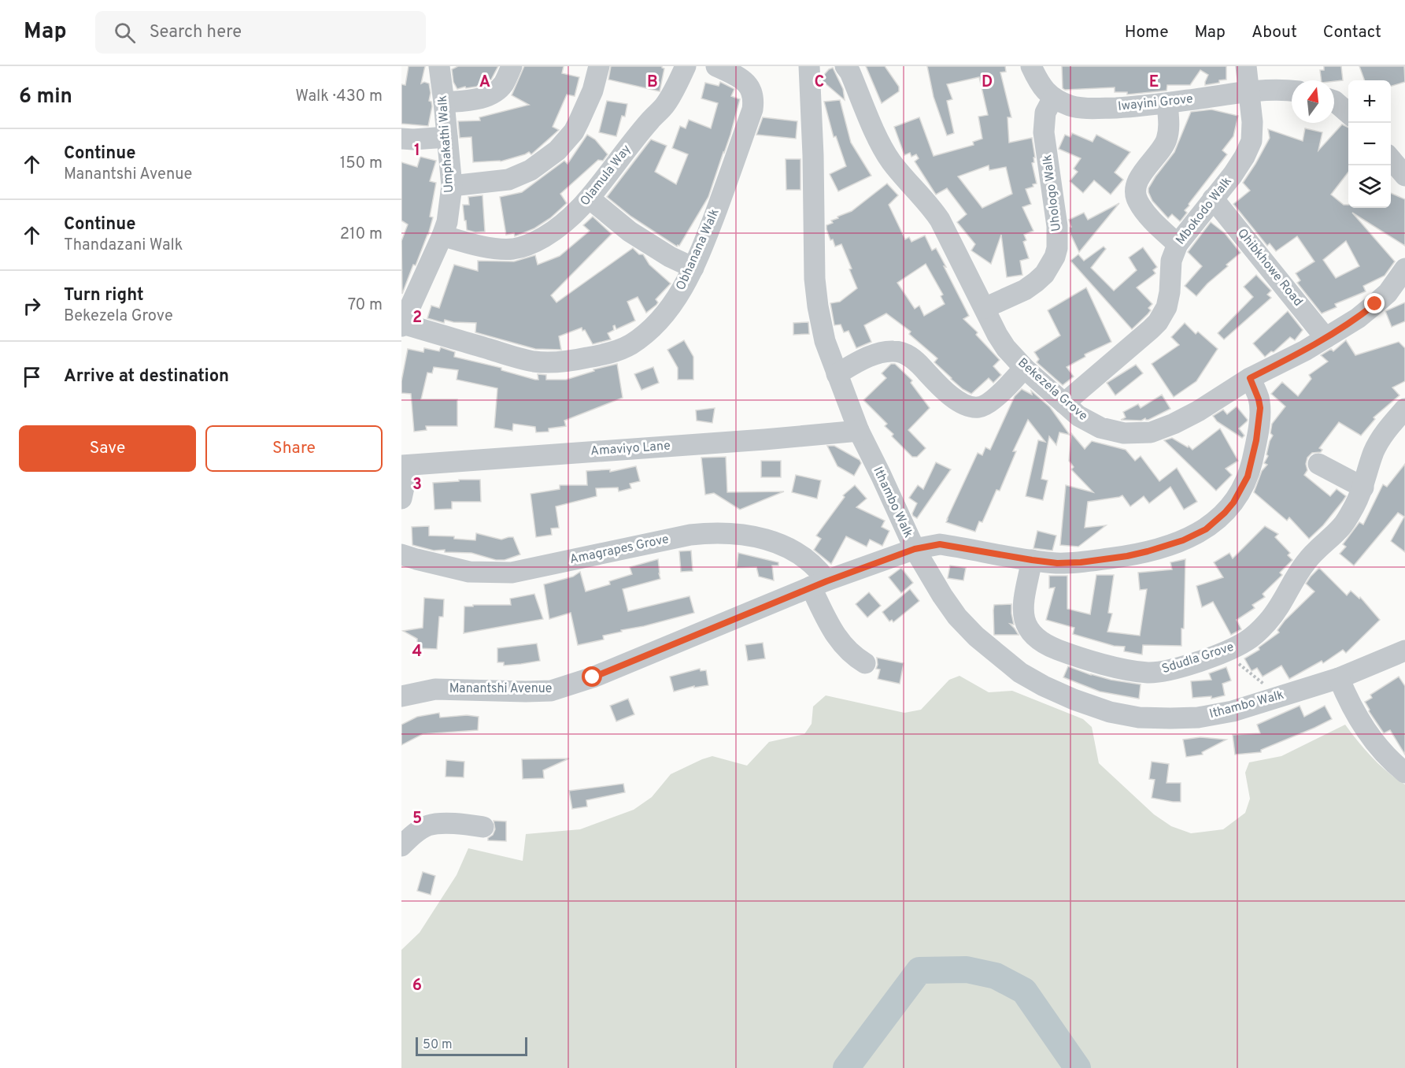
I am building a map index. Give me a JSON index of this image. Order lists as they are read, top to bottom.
{
  "streets": {
    "street": [
      "Iwayini Grove",
      "Umphakathi Walk",
      "Olamula Way",
      "Uhologo Walk",
      "Mbokodo Walk",
      "Obhanana Walk",
      "Qhibkhowe Road",
      "Bekezela Grove",
      "Amaviyo Lane",
      "Ithambo Walk",
      "Amagrapes Grove",
      "Sdudla Grove",
      "Manantshi Avenue"
    ]
  },
  "crossings": [
    ["Iwayini Grove", "Uhologo Walk"],
    ["Iwayini Grove", "Mbokodo Walk"],
    ["Umphakathi Walk", "Olamula Way"],
    ["Umphakathi Walk", "Obhanana Walk"],
    ["Uhologo Walk", "Bekezela Grove"],
    ["Mbokodo Walk", "Qhibkhowe Road"],
    ["Mbokodo Walk", "Bekezela Grove"],
    ["Qhibkhowe Road", "Bekezela Grove"],
    ["Bekezela Grove", "Manantshi Avenue"],
    ["Amaviyo Lane", "Ithambo Walk"],
    ["Ithambo Walk", "Manantshi Avenue"],
    ["Amagrapes Grove", "Manantshi Avenue"],
    ["Sdudla Grove", "Manantshi Avenue"]
  ],
  "scale_bar": "50 m",
  "north": "top",
  "page": {
    "header": "Map",
    "search": "Search here",
    "nav": [
      "Home",
      "Map",
      "About",
      "Contact"
    ],
    "heading": ["6 min", "Walk · 430 m"],
    "map_buttons": ["+", "−"],
    "list": [
      ["Continue", "Manantshi Avenue", "150 m"],
      ["Continue", "Thandazani Walk", "210 m"],
      ["Turn right", "Bekezela Grove", "70 m"],
      "Arrive at destination"
    ],
    "buttons": ["Save", "Share"],
    "scale": "50 m"
  },
  "grid": {
    "columns": [
      "A",
      "B",
      "C",
      "D",
      "E"
    ],
    "rows": [
      "1",
      "2",
      "3",
      "4",
      "5",
      "6"
    ]
  }
}
